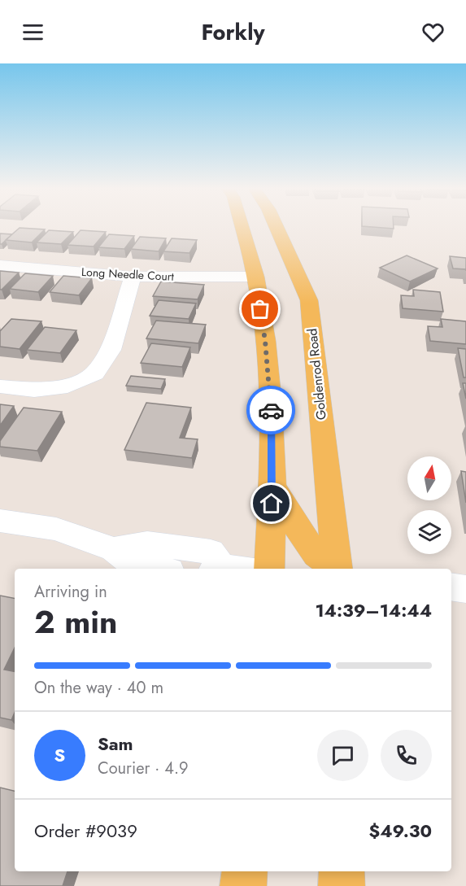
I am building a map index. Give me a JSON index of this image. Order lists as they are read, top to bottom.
{
  "streets": {
    "main road": ["Goldenrod Road"],
    "street": ["Long Needle Court"]
  },
  "north": "top",
  "page": {
    "header": "Forkly",
    "heading": ["2 min", "Arriving in", "14:39–14:44"],
    "panel": [
      "Sam",
      "Courier · 4.9",
      "Order #9039",
      "$49.30"
    ],
    "bar": "On the way · 40 m",
    "round": "S"
  }
}
